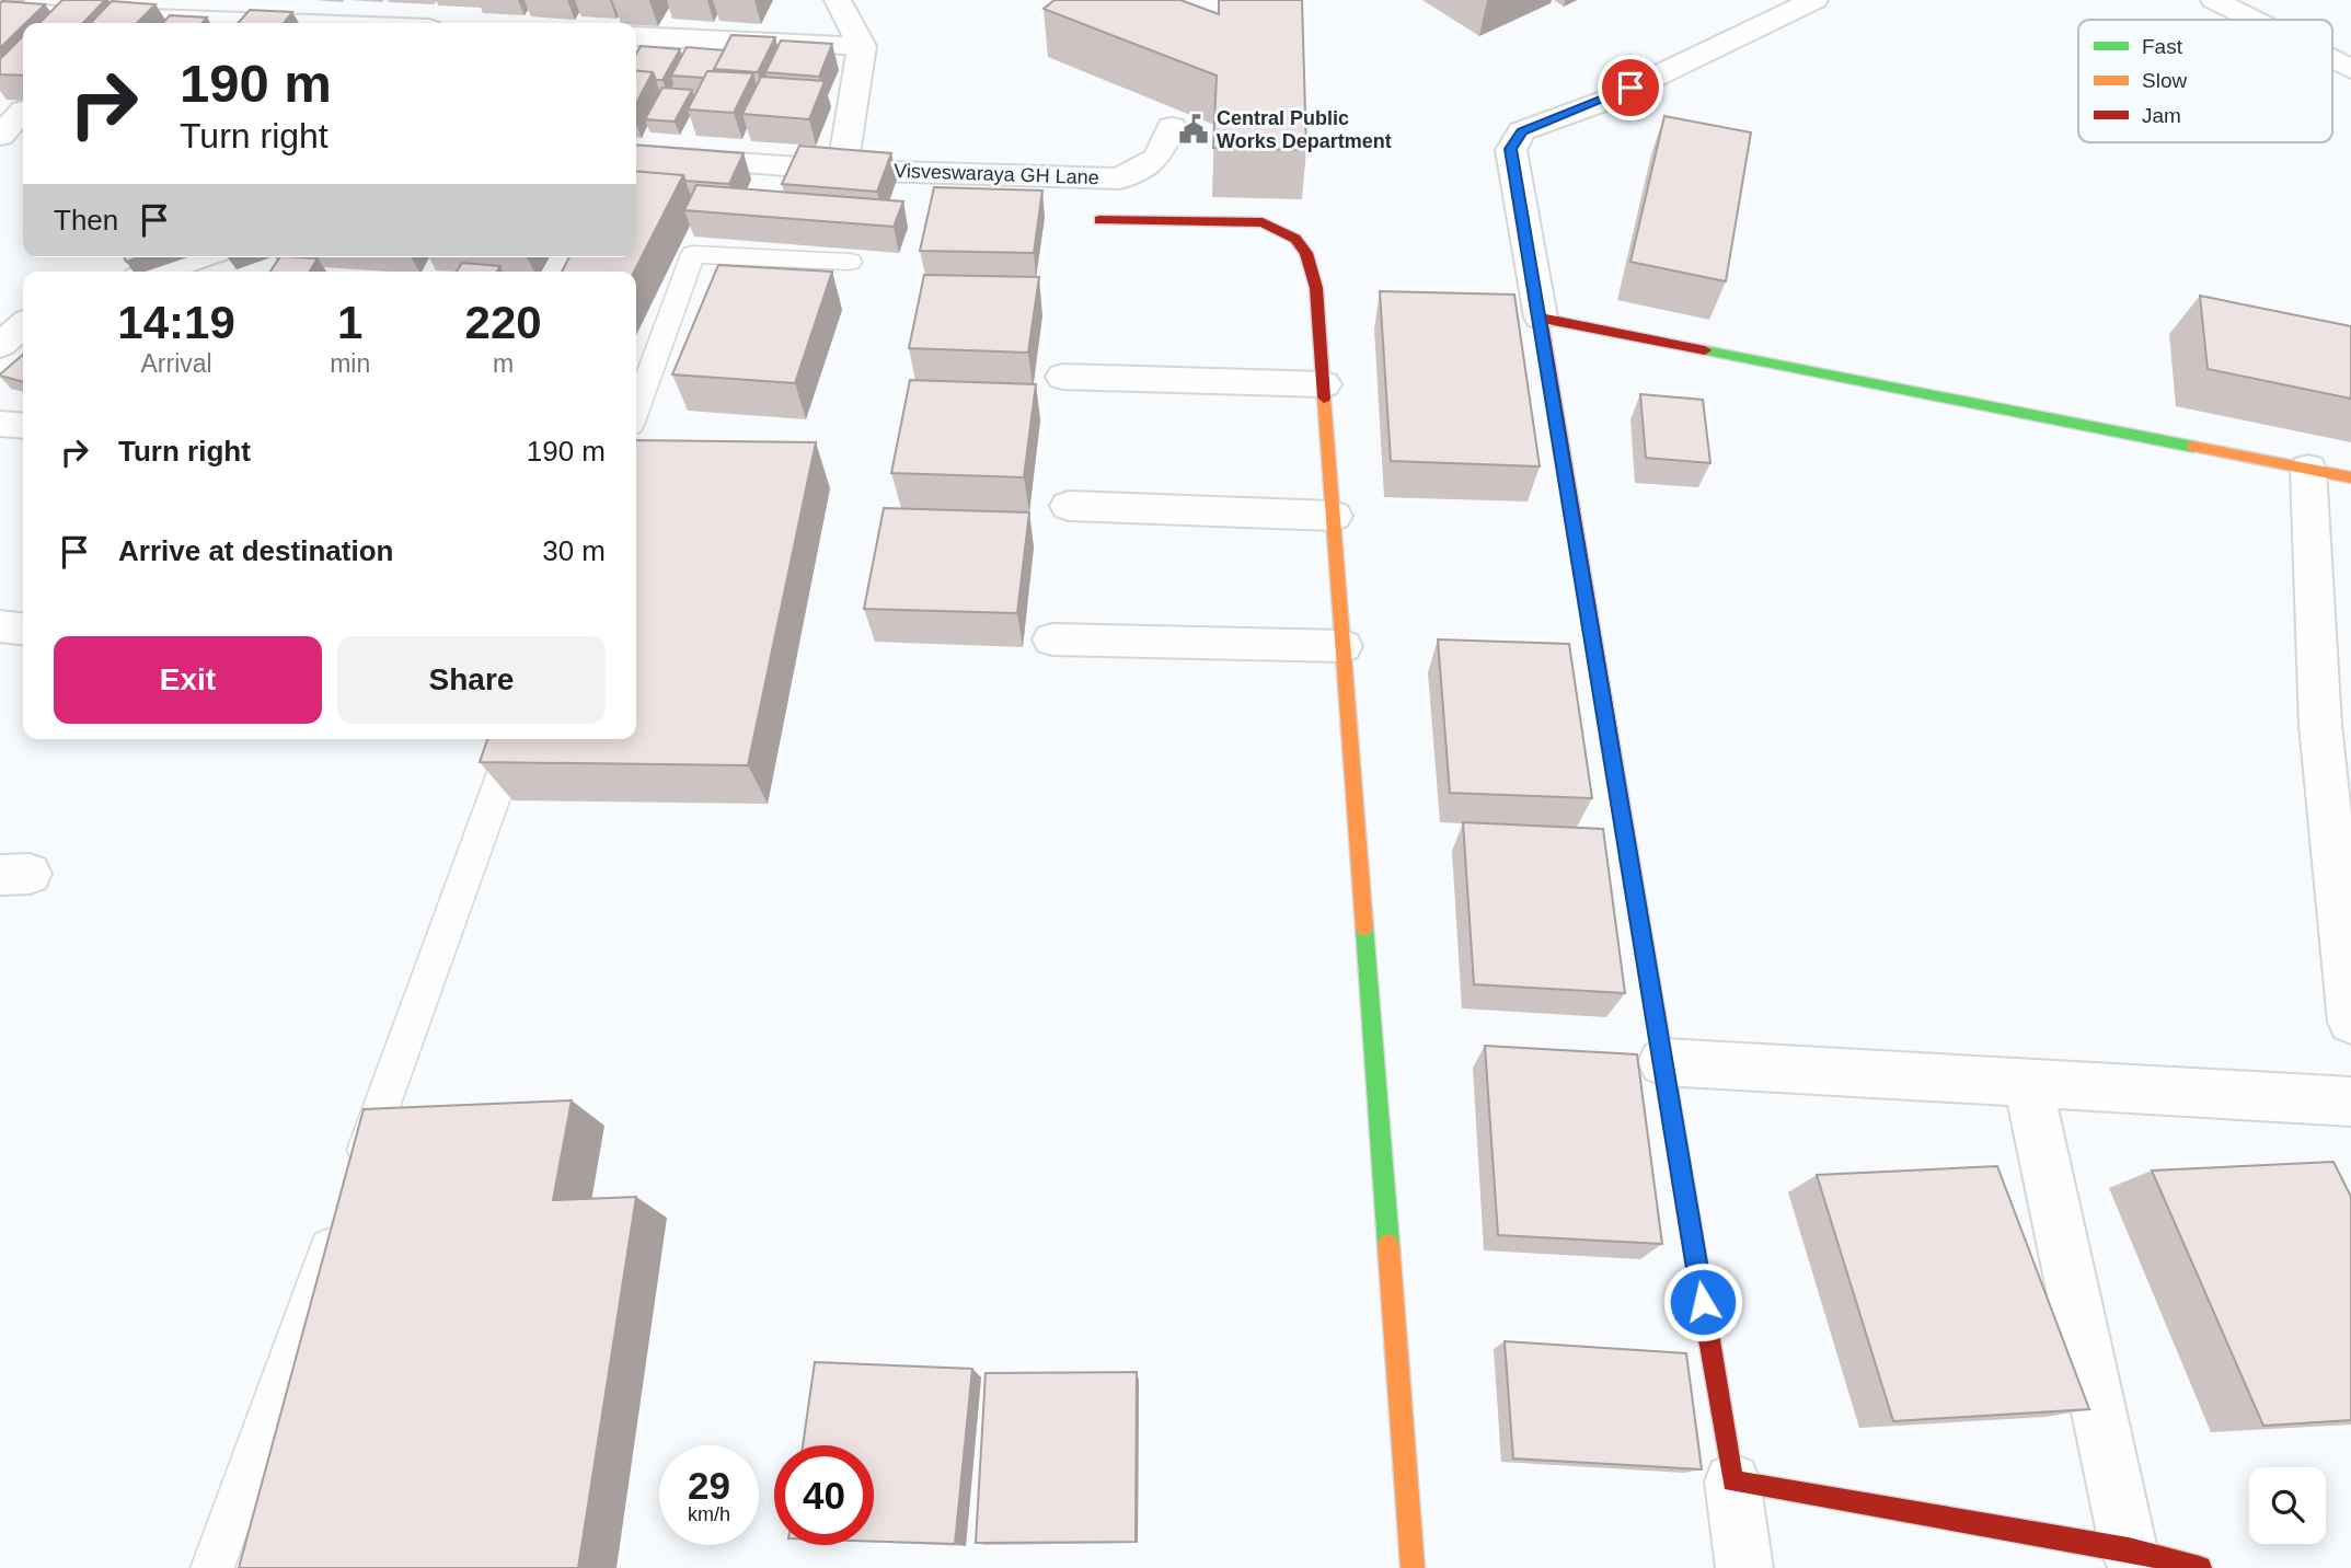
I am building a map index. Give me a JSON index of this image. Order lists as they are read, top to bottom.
{
  "streets": {
    "street": ["Visveswaraya GH Lane"]
  },
  "places": {
    "public building": ["Central Public Works Department"]
  },
  "legend": ["Fast", "Slow", "Jam"],
  "page": {
    "turn": ["190 m", "Turn right"],
    "then": "Then",
    "eta": [
      "14:19",
      "Arrival",
      "1",
      "min",
      "220",
      "m"
    ],
    "list": [
      {
        "name": "Turn right",
        "value": "190 m"
      },
      {
        "name": "Arrive at destination",
        "value": "30 m"
      }
    ],
    "buttons": ["Exit", "Share"],
    "speed": "29 km/h",
    "limit": "40"
  }
}
